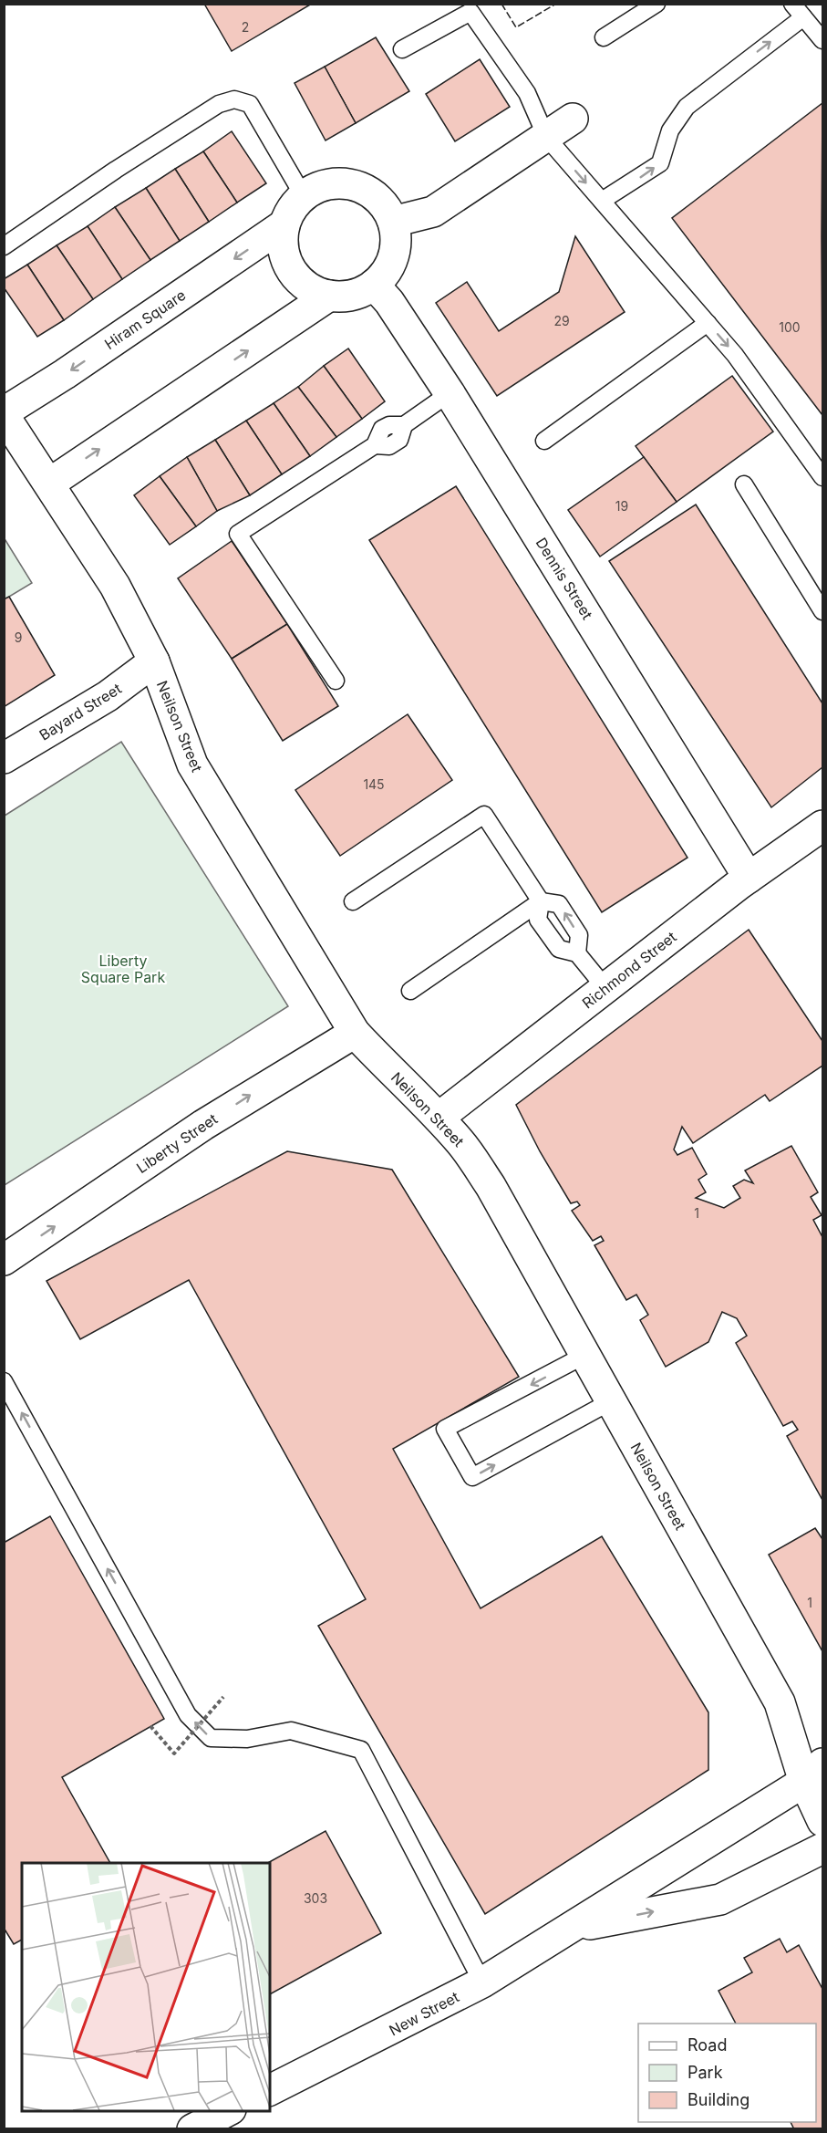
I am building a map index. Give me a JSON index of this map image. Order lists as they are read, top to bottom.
{
  "streets": {
    "street": [
      "Hiram Square",
      "Dennis Street",
      "Bayard Street",
      "Neilson Street",
      "Richmond Street",
      "Liberty Street",
      "New Street"
    ]
  },
  "crossings": [
    ["Hiram Square", "Dennis Street"],
    ["Hiram Square", "Neilson Street"],
    ["Dennis Street", "Richmond Street"],
    ["Bayard Street", "Neilson Street"],
    ["Neilson Street", "Richmond Street"],
    ["Neilson Street", "Liberty Street"],
    ["Neilson Street", "New Street"]
  ],
  "one_way": ["Liberty Street"],
  "parks": ["Liberty Square Park"],
  "house_numbers": [
    "2",
    "29",
    "100",
    "19",
    "9",
    "145",
    "1",
    "1",
    "303"
  ],
  "legend": ["Road", "Park", "Building"]
}
